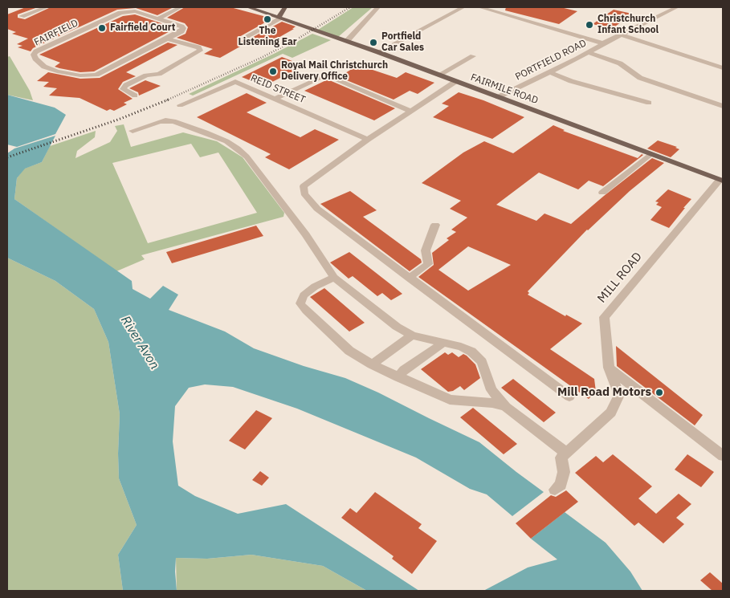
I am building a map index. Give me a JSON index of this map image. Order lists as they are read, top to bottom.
{
  "streets": {
    "main road": ["FAIRMILE ROAD"],
    "street": [
      "FAIRFIELD",
      "PORTFIELD ROAD",
      "REID STREET",
      "MILL ROAD"
    ]
  },
  "crossings": [
    ["PORTFIELD ROAD", "FAIRMILE ROAD"],
    ["FAIRMILE ROAD", "MILL ROAD"]
  ],
  "water": ["River Avon"],
  "places": [
    "The Listening Ear",
    "Christchurch Infant School",
    "Fairfield Court",
    "Portfield Car Sales",
    "Royal Mail Christchurch Delivery Office",
    "Mill Road Motors"
  ]
}
